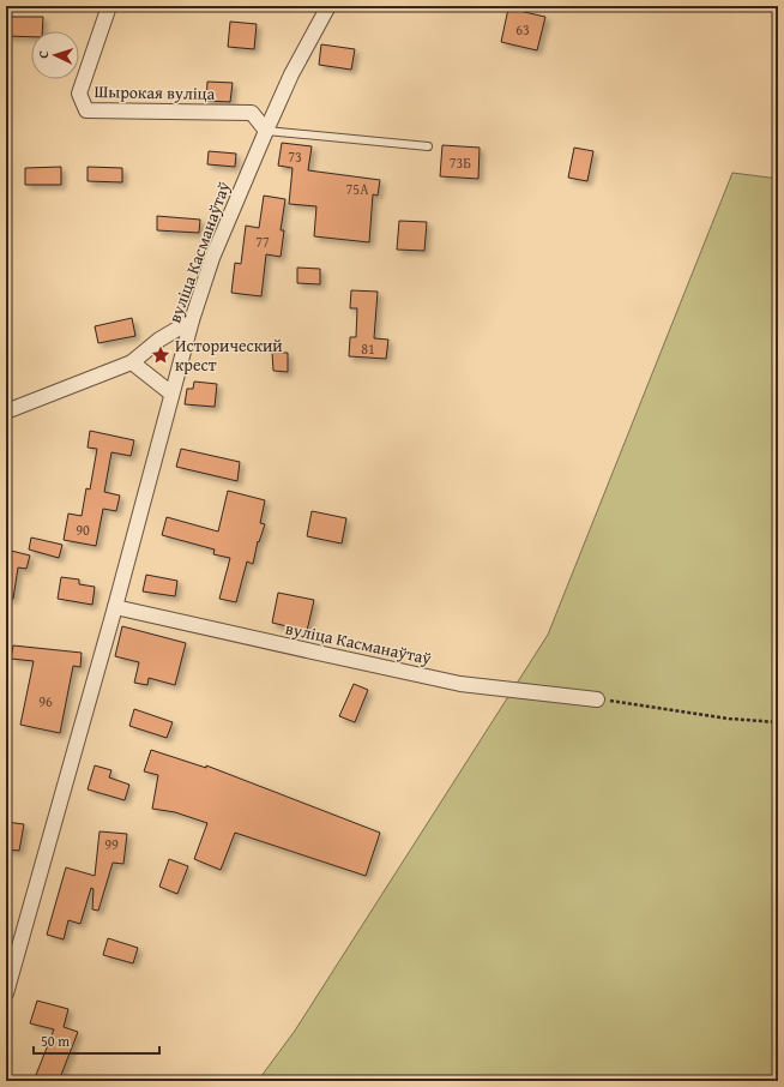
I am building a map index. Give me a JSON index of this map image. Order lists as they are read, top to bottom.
{
  "streets": {
    "street": ["Шырокая вуліца", "вуліца Касманаўтаў"]
  },
  "crossings": [
    ["Шырокая вуліца", "вуліца Касманаўтаў"]
  ],
  "places": {
    "place": ["Исторический крест"]
  },
  "house_numbers": [
    "63",
    "73",
    "73Б",
    "75А",
    "77",
    "81",
    "90",
    "96",
    "99"
  ],
  "scale_bar": "50 m",
  "north": "left"
}
